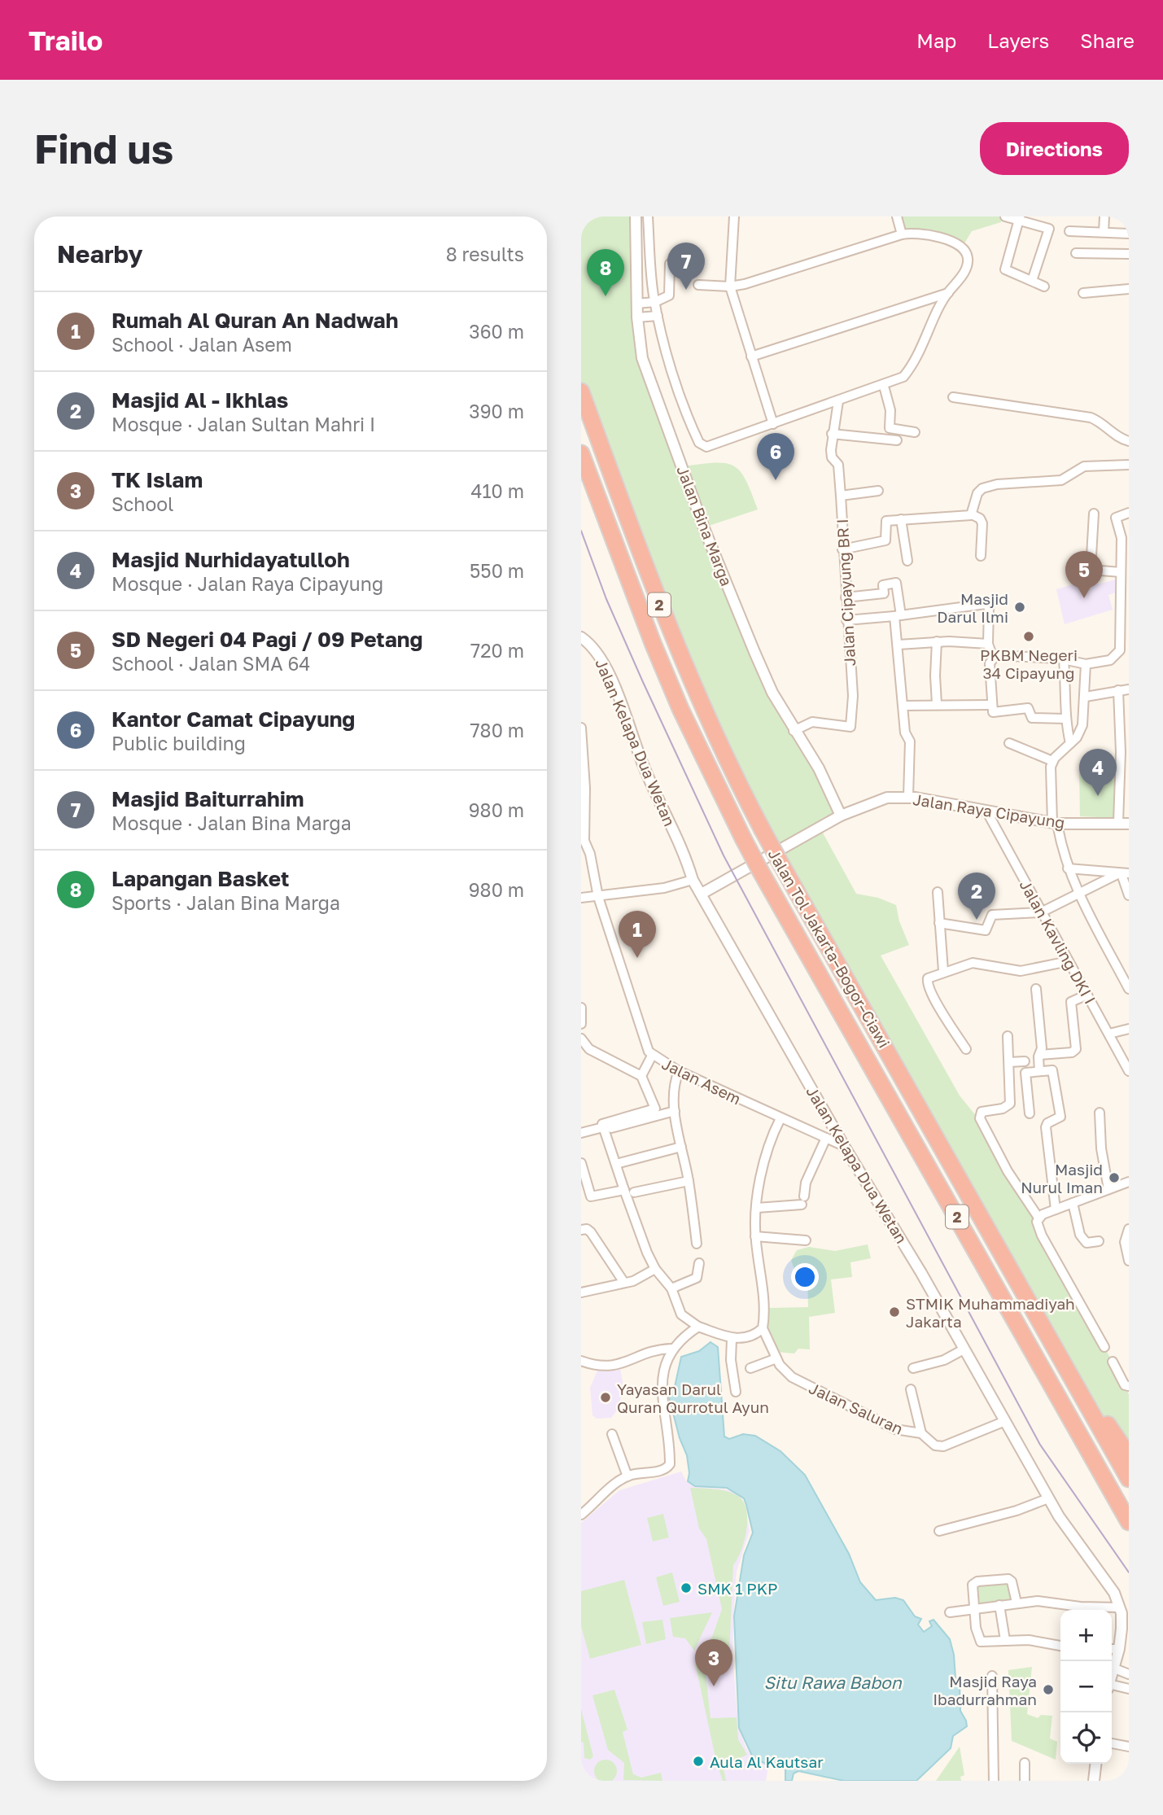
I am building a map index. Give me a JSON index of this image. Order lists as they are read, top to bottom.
{
  "streets": {
    "highway": ["2", "Jalan Tol Jakarta–Bogor–Ciawi"],
    "street": [
      "Jalan Bina Marga",
      "Jalan Cipayung BR I",
      "Jalan Kelapa Dua Wetan",
      "Jalan Raya Cipayung",
      "Jalan Kavling DKI I",
      "Jalan Asem",
      "Jalan Saluran"
    ]
  },
  "crossings": [
    ["Jalan Bina Marga", "Jalan Cipayung BR I"],
    ["Jalan Bina Marga", "Jalan Raya Cipayung"],
    ["Jalan Kelapa Dua Wetan", "Jalan Raya Cipayung"],
    ["Jalan Kelapa Dua Wetan", "Jalan Asem"],
    ["Jalan Kelapa Dua Wetan", "Jalan Saluran"],
    ["Jalan Raya Cipayung", "Jalan Kavling DKI I"]
  ],
  "water": ["Situ Rawa Babon"],
  "places": [
    "Masjid Darul Ilmi",
    "PKBM Negeri 34 Cipayung",
    "Masjid Nurul Iman",
    "STMIK Muhammadiyah Jakarta",
    "Yayasan Darul Quran Qurrotul Ayun",
    "SMK 1 PKP",
    "Masjid Raya Ibadurrahman",
    "Aula Al Kautsar"
  ],
  "page": {
    "header": "Trailo",
    "nav": ["Map", "Layers", "Share"],
    "buttons": "Directions",
    "title": "Find us",
    "heading": ["Nearby", "8 results"],
    "pins": [
      "7",
      "8",
      "6",
      "5",
      "4",
      "2",
      "1",
      "3"
    ],
    "list": [
      {
        "mark": "1",
        "name": "Rumah Al Quran An Nadwah",
        "note": "School · Jalan Asem",
        "value": "360 m"
      },
      {
        "mark": "2",
        "name": "Masjid Al - Ikhlas",
        "note": "Mosque · Jalan Sultan Mahri I",
        "value": "390 m"
      },
      {
        "mark": "3",
        "name": "TK Islam",
        "note": "School",
        "value": "410 m"
      },
      {
        "mark": "4",
        "name": "Masjid Nurhidayatulloh",
        "note": "Mosque · Jalan Raya Cipayung",
        "value": "550 m"
      },
      {
        "mark": "5",
        "name": "SD Negeri 04 Pagi / 09 Petang",
        "note": "School · Jalan SMA 64",
        "value": "720 m"
      },
      {
        "mark": "6",
        "name": "Kantor Camat Cipayung",
        "note": "Public building",
        "value": "780 m"
      },
      {
        "mark": "7",
        "name": "Masjid Baiturrahim",
        "note": "Mosque · Jalan Bina Marga",
        "value": "980 m"
      },
      {
        "mark": "8",
        "name": "Lapangan Basket",
        "note": "Sports · Jalan Bina Marga",
        "value": "980 m"
      }
    ],
    "map_buttons": ["+", "−"]
  }
}
